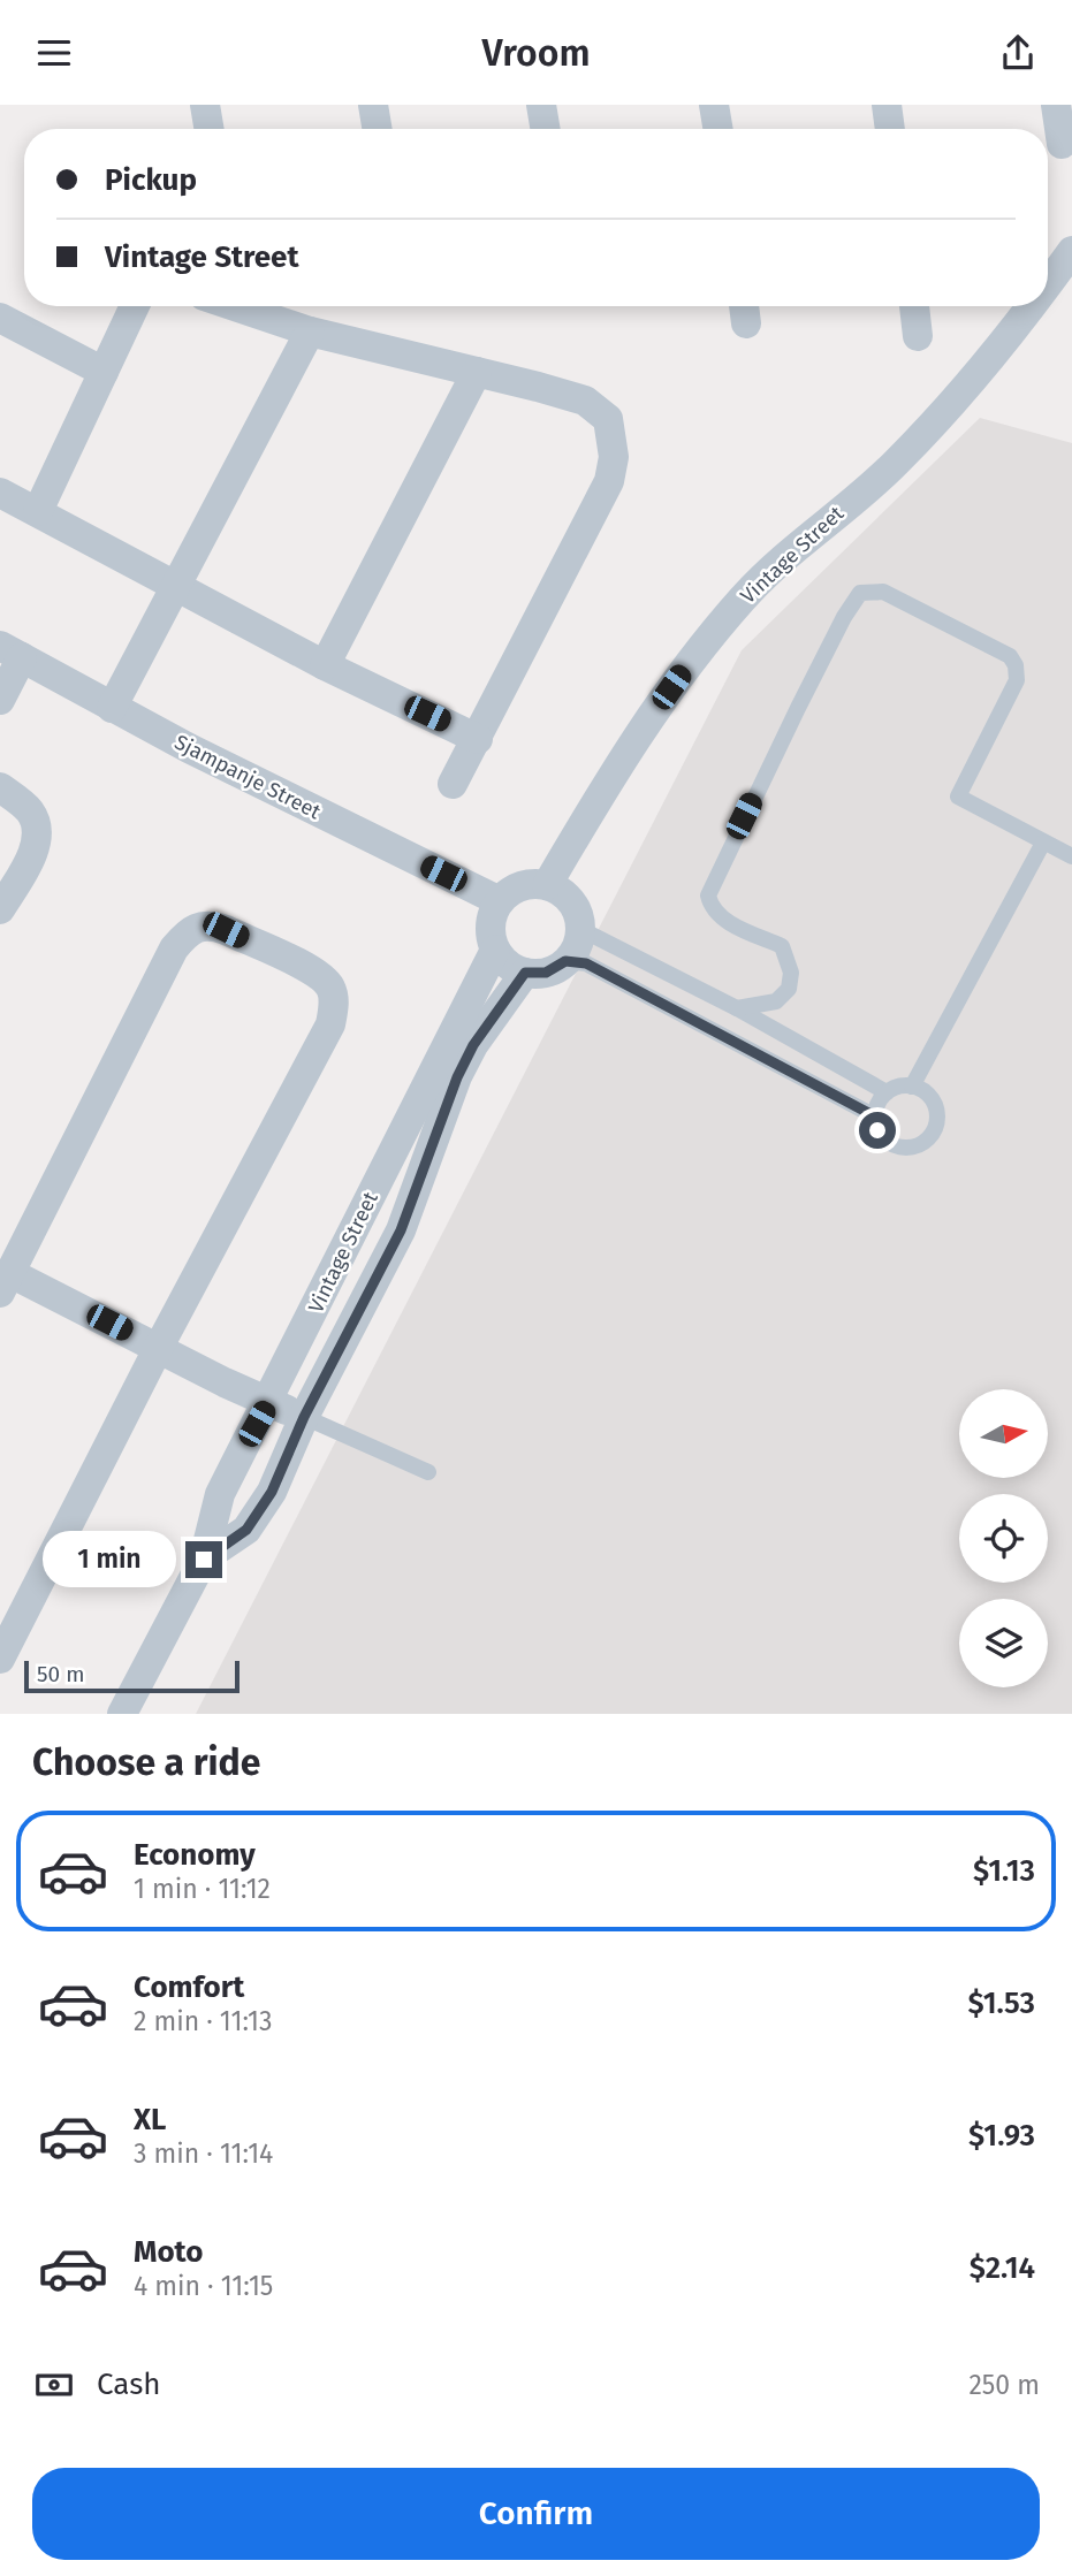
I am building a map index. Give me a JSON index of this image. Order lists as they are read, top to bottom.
{
  "streets": {
    "street": ["Vintage Street", "Sjampanje Street"]
  },
  "crossings": [
    ["Vintage Street", "Sjampanje Street"]
  ],
  "scale_bar": "50 m",
  "north": "right",
  "page": {
    "header": "Vroom",
    "banner": ["Pickup", "Vintage Street"],
    "bubble": "1 min",
    "scale": "50 m",
    "heading": "Choose a ride",
    "list": [
      {
        "name": "Economy",
        "note": "1 min · 11:12",
        "value": "$1.13"
      },
      {
        "name": "Comfort",
        "note": "2 min · 11:13",
        "value": "$1.53"
      },
      {
        "name": "XL",
        "note": "3 min · 11:14",
        "value": "$1.93"
      },
      {
        "name": "Moto",
        "note": "4 min · 11:15",
        "value": "$2.14"
      }
    ],
    "pay": ["Cash", "250 m"],
    "buttons": "Confirm"
  }
}
